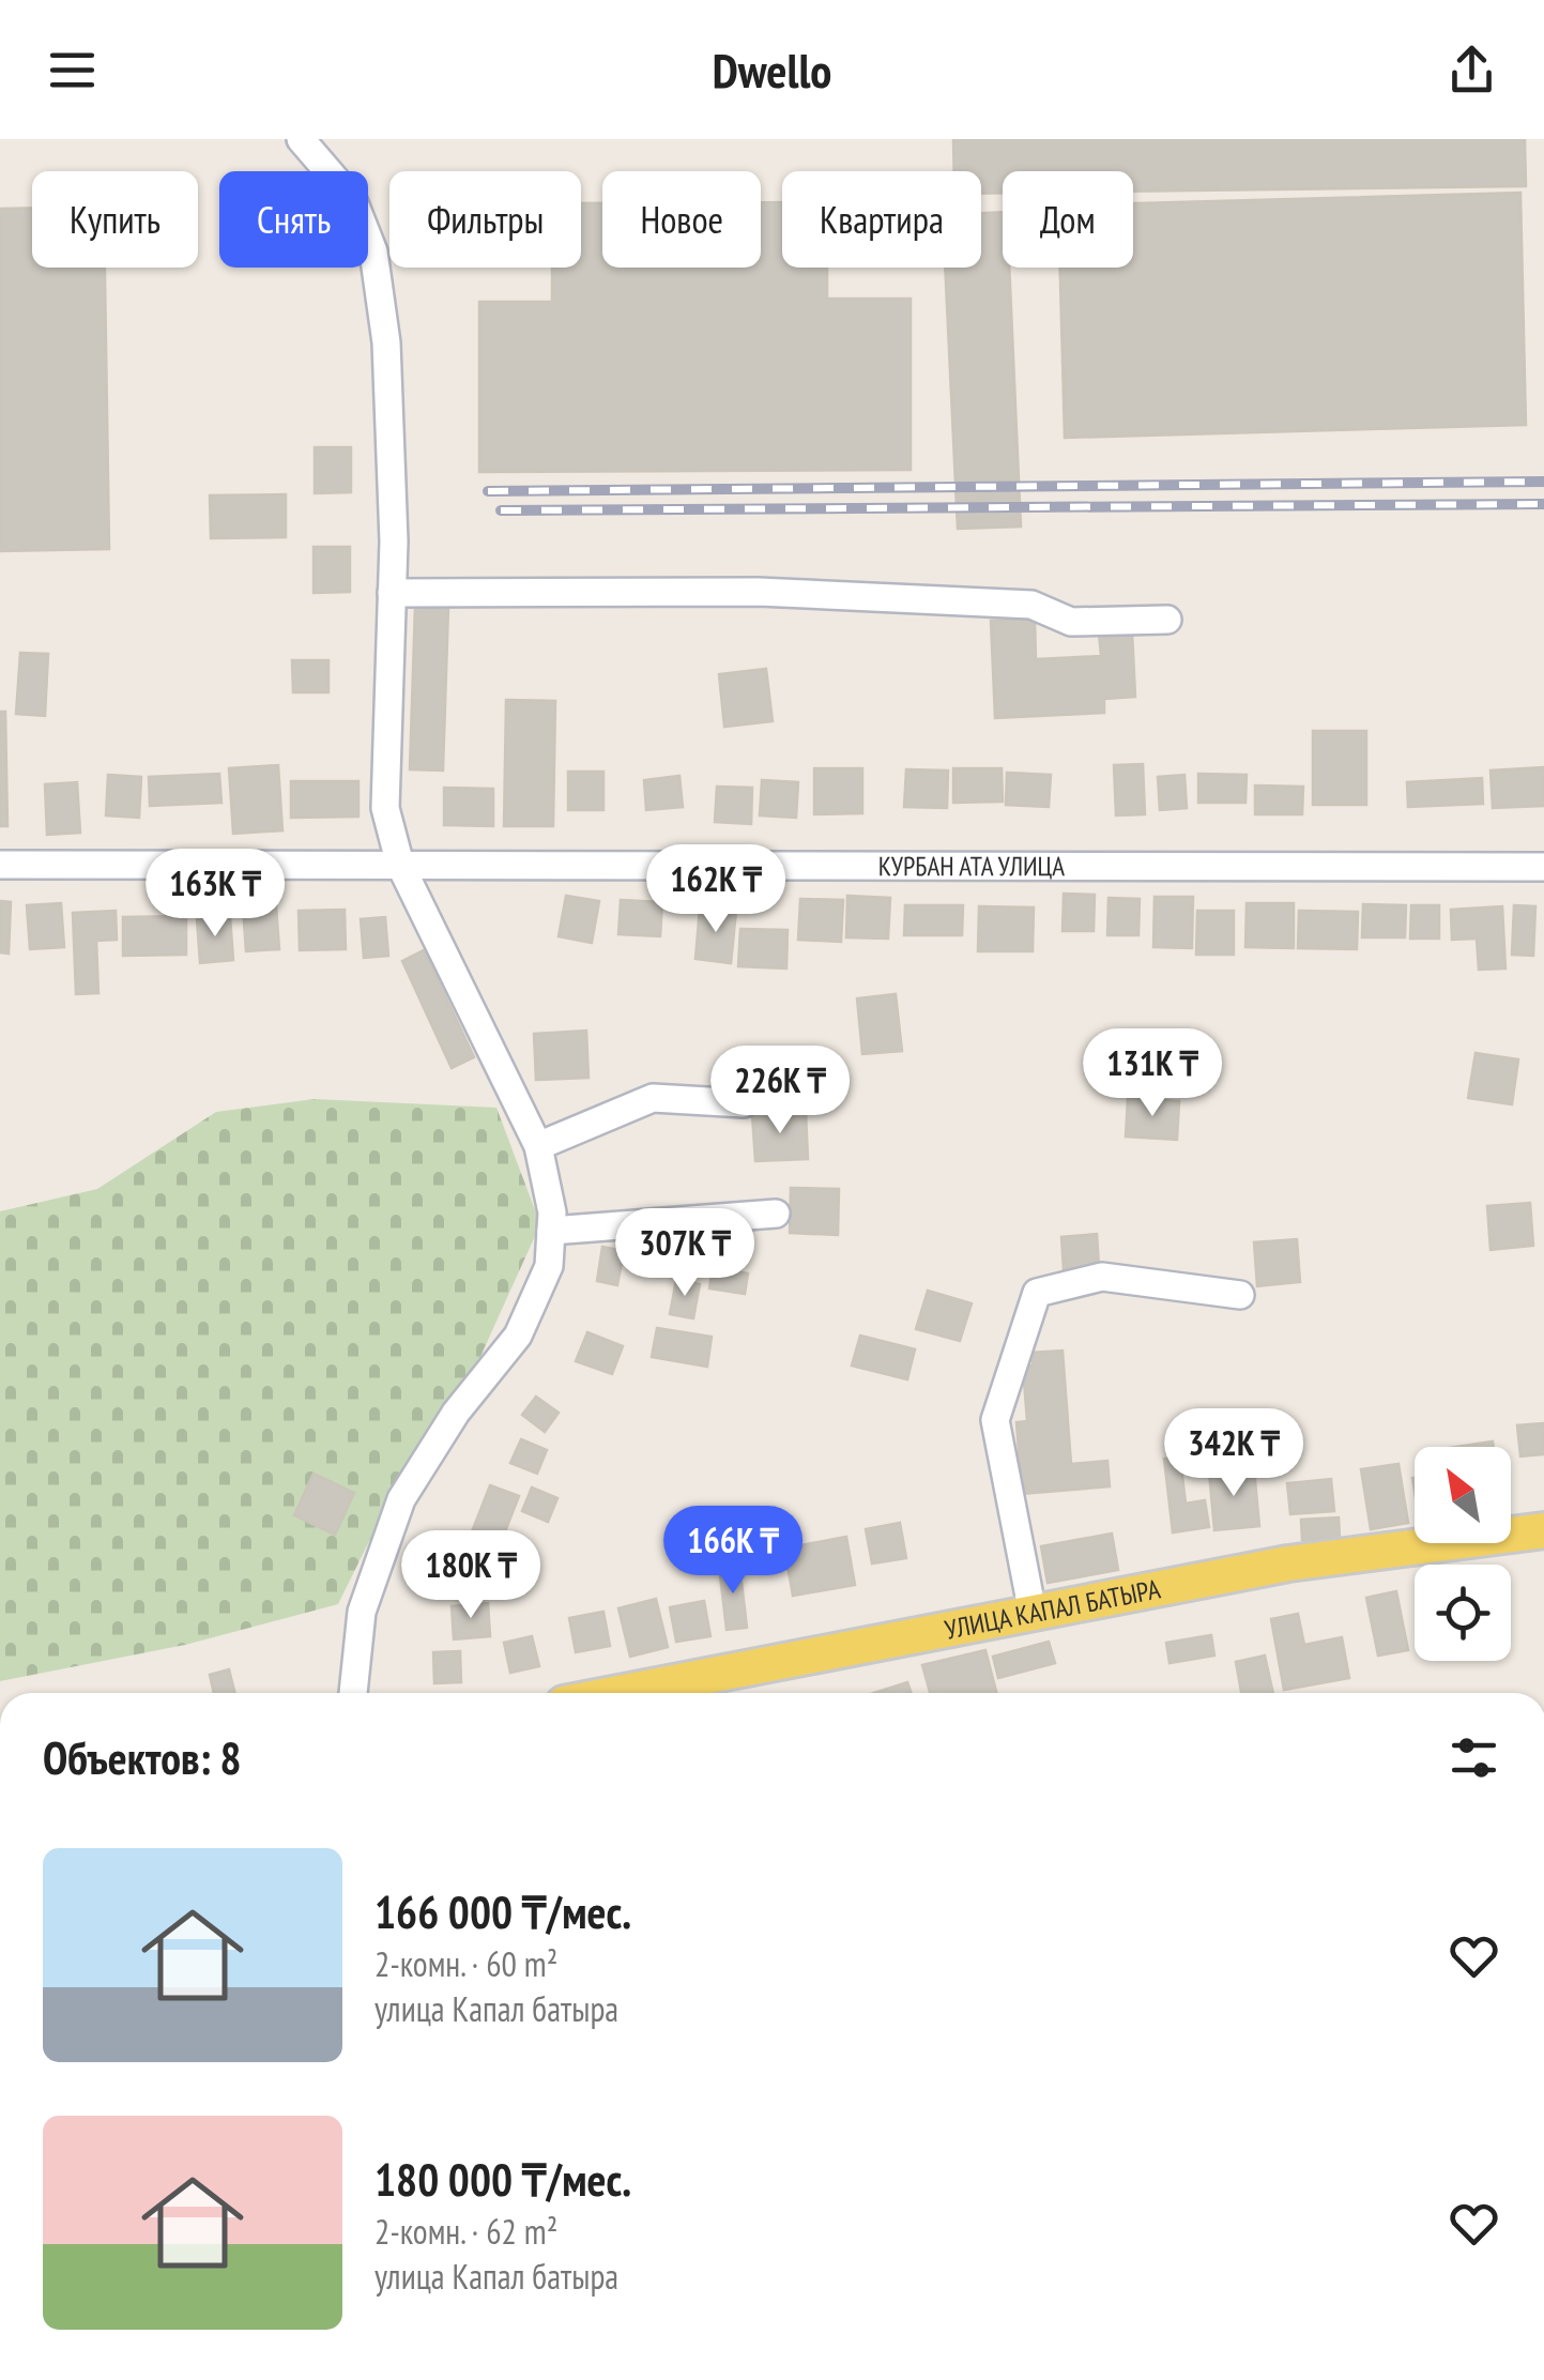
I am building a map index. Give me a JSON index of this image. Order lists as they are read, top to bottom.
{
  "streets": {
    "main road": ["УЛИЦА КАПАЛ БАТЫРА"],
    "street": ["КУРБАН АТА УЛИЦА"]
  },
  "north": "top left",
  "page": {
    "header": "Dwello",
    "chip": [
      "Купить",
      "Снять",
      "Фильтры",
      "Новое",
      "Квартира",
      "Дом"
    ],
    "price": [
      "162K ₸",
      "163K ₸",
      "131K ₸",
      "226K ₸",
      "307K ₸",
      "342K ₸",
      "166K ₸",
      "180K ₸"
    ],
    "heading": "Объектов: 8",
    "list": [
      {
        "name": "166 000 ₸/мес.",
        "note": "2-комн. · 60 m² · улица Капал батыра"
      },
      {
        "name": "180 000 ₸/мес.",
        "note": "2-комн. · 62 m² · улица Капал батыра"
      }
    ]
  }
}
